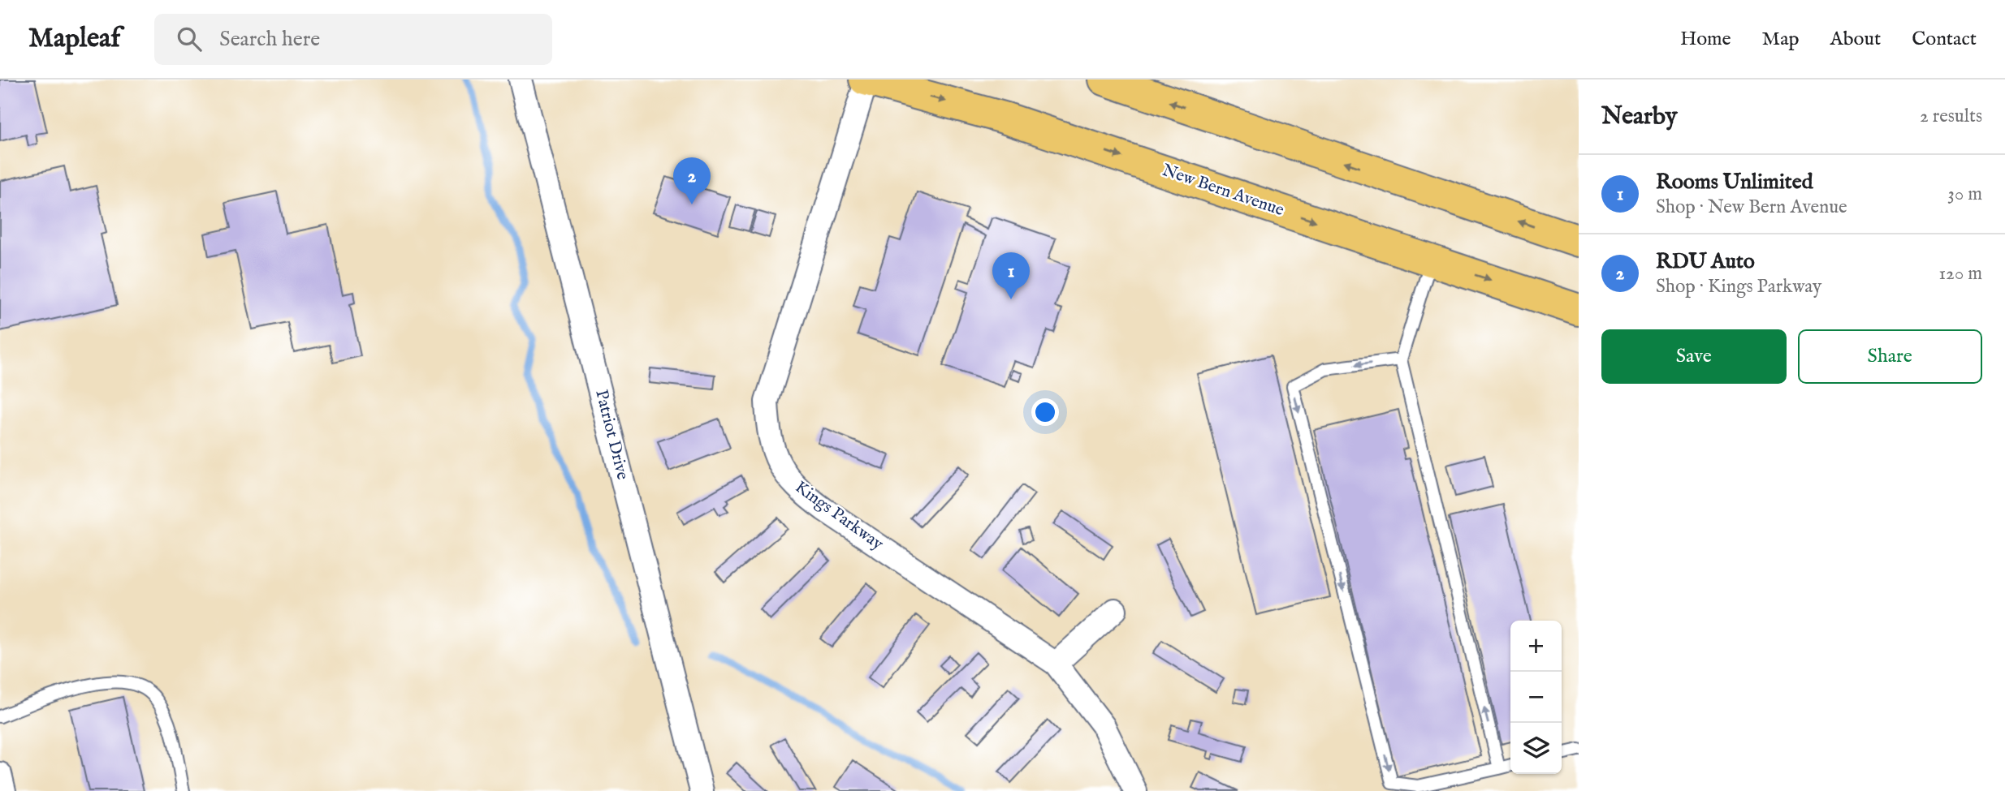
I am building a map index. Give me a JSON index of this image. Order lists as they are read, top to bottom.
{
  "streets": {
    "main road": ["New Bern Avenue"],
    "street": ["Patriot Drive", "Kings Parkway"]
  },
  "crossings": [
    ["New Bern Avenue", "Kings Parkway"]
  ],
  "page": {
    "header": "Mapleaf",
    "search": "Search here",
    "nav": [
      "Home",
      "Map",
      "About",
      "Contact"
    ],
    "heading": ["Nearby", "2 results"],
    "list": [
      {
        "mark": "1",
        "name": "Rooms Unlimited",
        "note": "Shop · New Bern Avenue",
        "value": "30 m"
      },
      {
        "mark": "2",
        "name": "RDU Auto",
        "note": "Shop · Kings Parkway",
        "value": "120 m"
      }
    ],
    "pins": ["2", "1"],
    "buttons": ["Save", "Share"],
    "map_buttons": ["+", "−"]
  }
}
